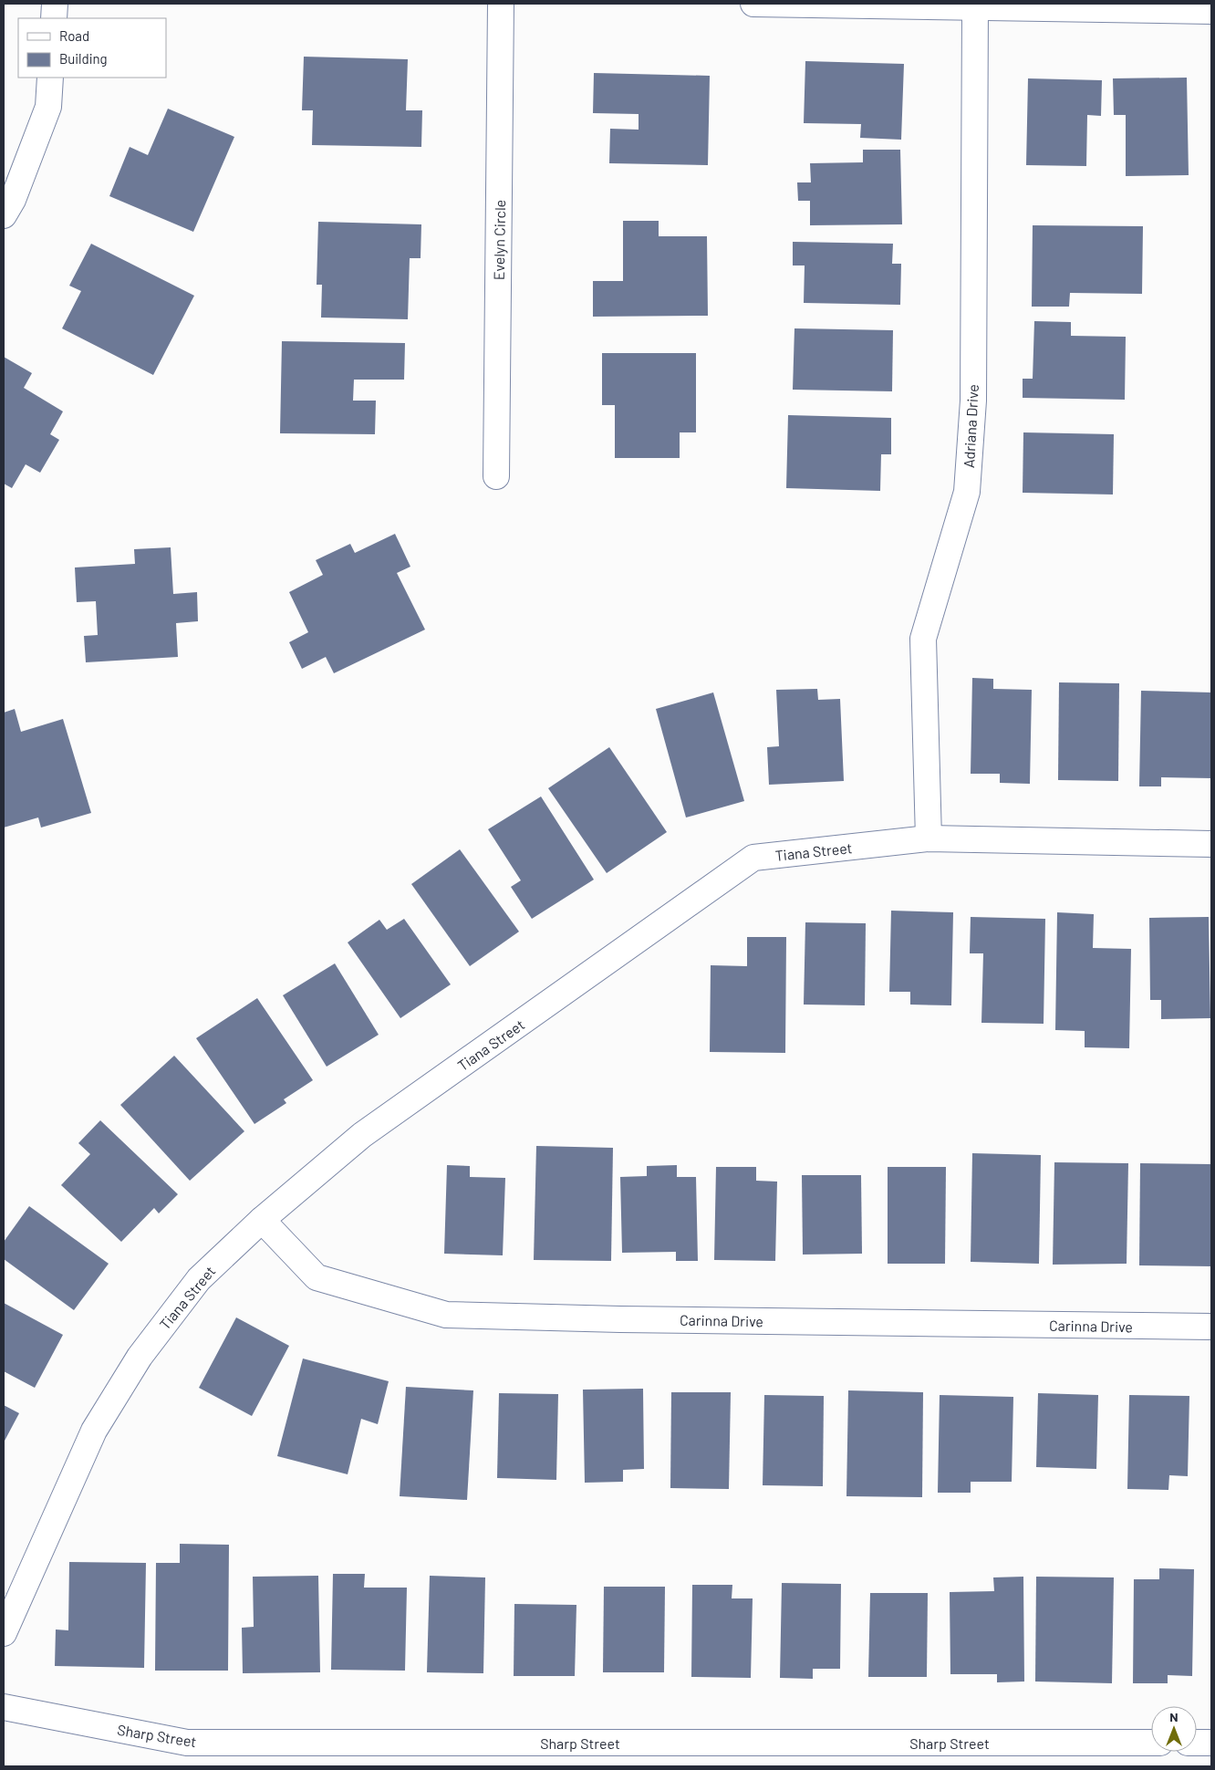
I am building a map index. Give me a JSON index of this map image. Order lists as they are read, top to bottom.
{
  "streets": {
    "street": [
      "Evelyn Circle",
      "Adriana Drive",
      "Tiana Street",
      "Carinna Drive",
      "Sharp Street"
    ]
  },
  "crossings": [
    ["Adriana Drive", "Tiana Street"],
    ["Tiana Street", "Carinna Drive"]
  ],
  "legend": ["Road", "Building"],
  "north": "top"
}
